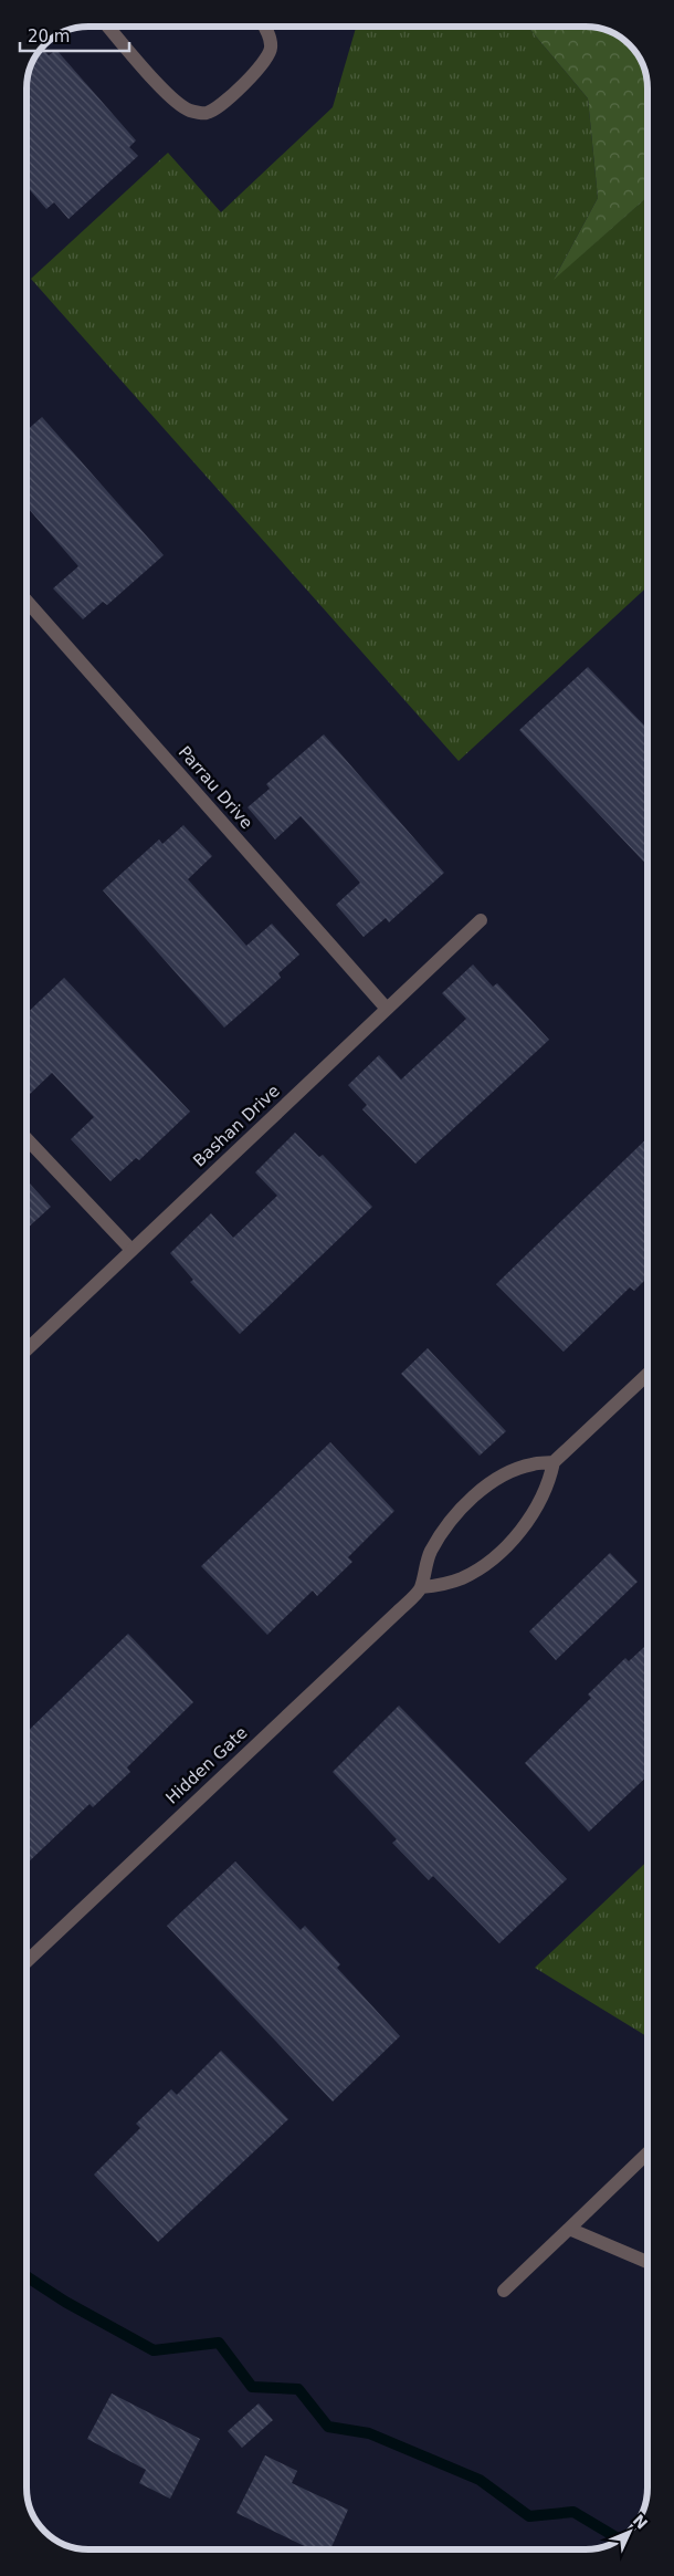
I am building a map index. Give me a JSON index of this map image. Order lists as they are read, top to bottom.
{
  "streets": {
    "street": ["Parrau Drive", "Bashan Drive", "Hidden Gate"]
  },
  "crossings": [
    ["Parrau Drive", "Bashan Drive"]
  ],
  "scale_bar": "20 m",
  "north": "top right"
}
